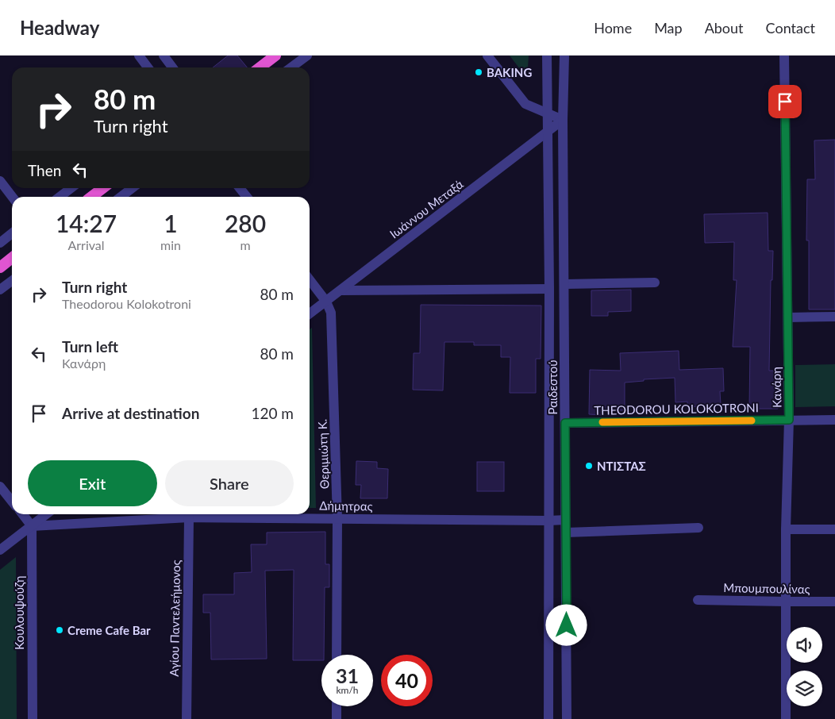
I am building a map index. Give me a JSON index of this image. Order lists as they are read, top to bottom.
{
  "streets": {
    "street": [
      "Ιωάννου Μεταξά",
      "Ραιδεστού",
      "Κανάρη",
      "THEODOROU KOLOKOTRONI",
      "Θεριμιώτη Κ.",
      "Δήμητρας",
      "Μπουμπουλίνας",
      "Κουλουψούζη",
      "Αγίου Παντελεήμονος"
    ]
  },
  "crossings": [
    ["Ιωάννου Μεταξά", "Ραιδεστού"],
    ["Ιωάννου Μεταξά", "Θεριμιώτη Κ."],
    ["Ραιδεστού", "THEODOROU KOLOKOTRONI"],
    ["Ραιδεστού", "Δήμητρας"],
    ["Κανάρη", "THEODOROU KOLOKOTRONI"],
    ["Κανάρη", "Μπουμπουλίνας"],
    ["Θεριμιώτη Κ.", "Δήμητρας"],
    ["Δήμητρας", "Κουλουψούζη"],
    ["Δήμητρας", "Αγίου Παντελεήμονος"]
  ],
  "places": ["BAKING", "ΝΤΙΣΤΑΣ", "Creme Cafe Bar"],
  "page": {
    "header": "Headway",
    "nav": [
      "Home",
      "Map",
      "About",
      "Contact"
    ],
    "turn": ["80 m", "Turn right"],
    "then": "Then",
    "eta": [
      "14:27",
      "Arrival",
      "1",
      "min",
      "280",
      "m"
    ],
    "list": [
      {
        "name": "Turn right",
        "note": "Theodorou Kolokotroni",
        "value": "80 m"
      },
      {
        "name": "Turn left",
        "note": "Κανάρη",
        "value": "80 m"
      },
      {
        "name": "Arrive at destination",
        "value": "120 m"
      }
    ],
    "buttons": ["Exit", "Share"],
    "speed": "31 km/h",
    "limit": "40"
  }
}
